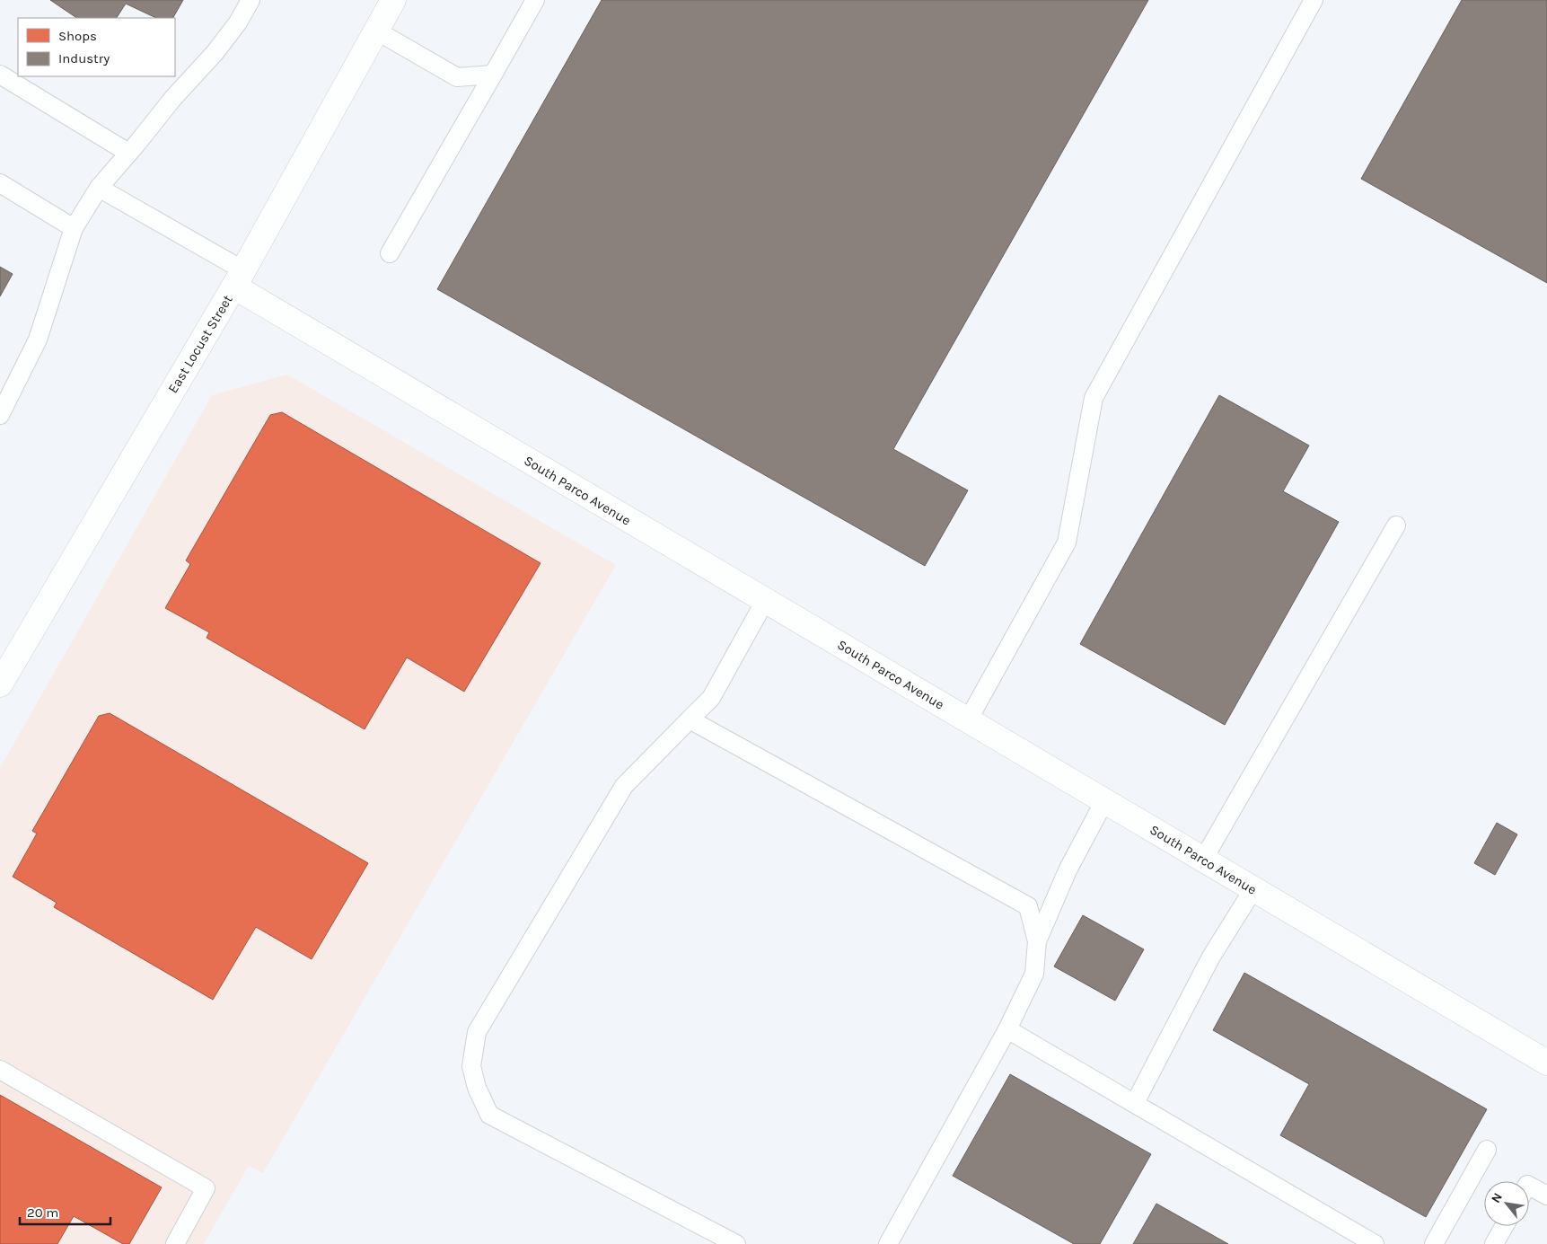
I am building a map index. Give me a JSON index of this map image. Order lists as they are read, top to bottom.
{
  "streets": {
    "street": ["East Locust Street", "South Parco Avenue"]
  },
  "crossings": [
    ["East Locust Street", "South Parco Avenue"]
  ],
  "legend": ["Shops", "Industry"],
  "scale_bar": "20 m",
  "north": "top left"
}
